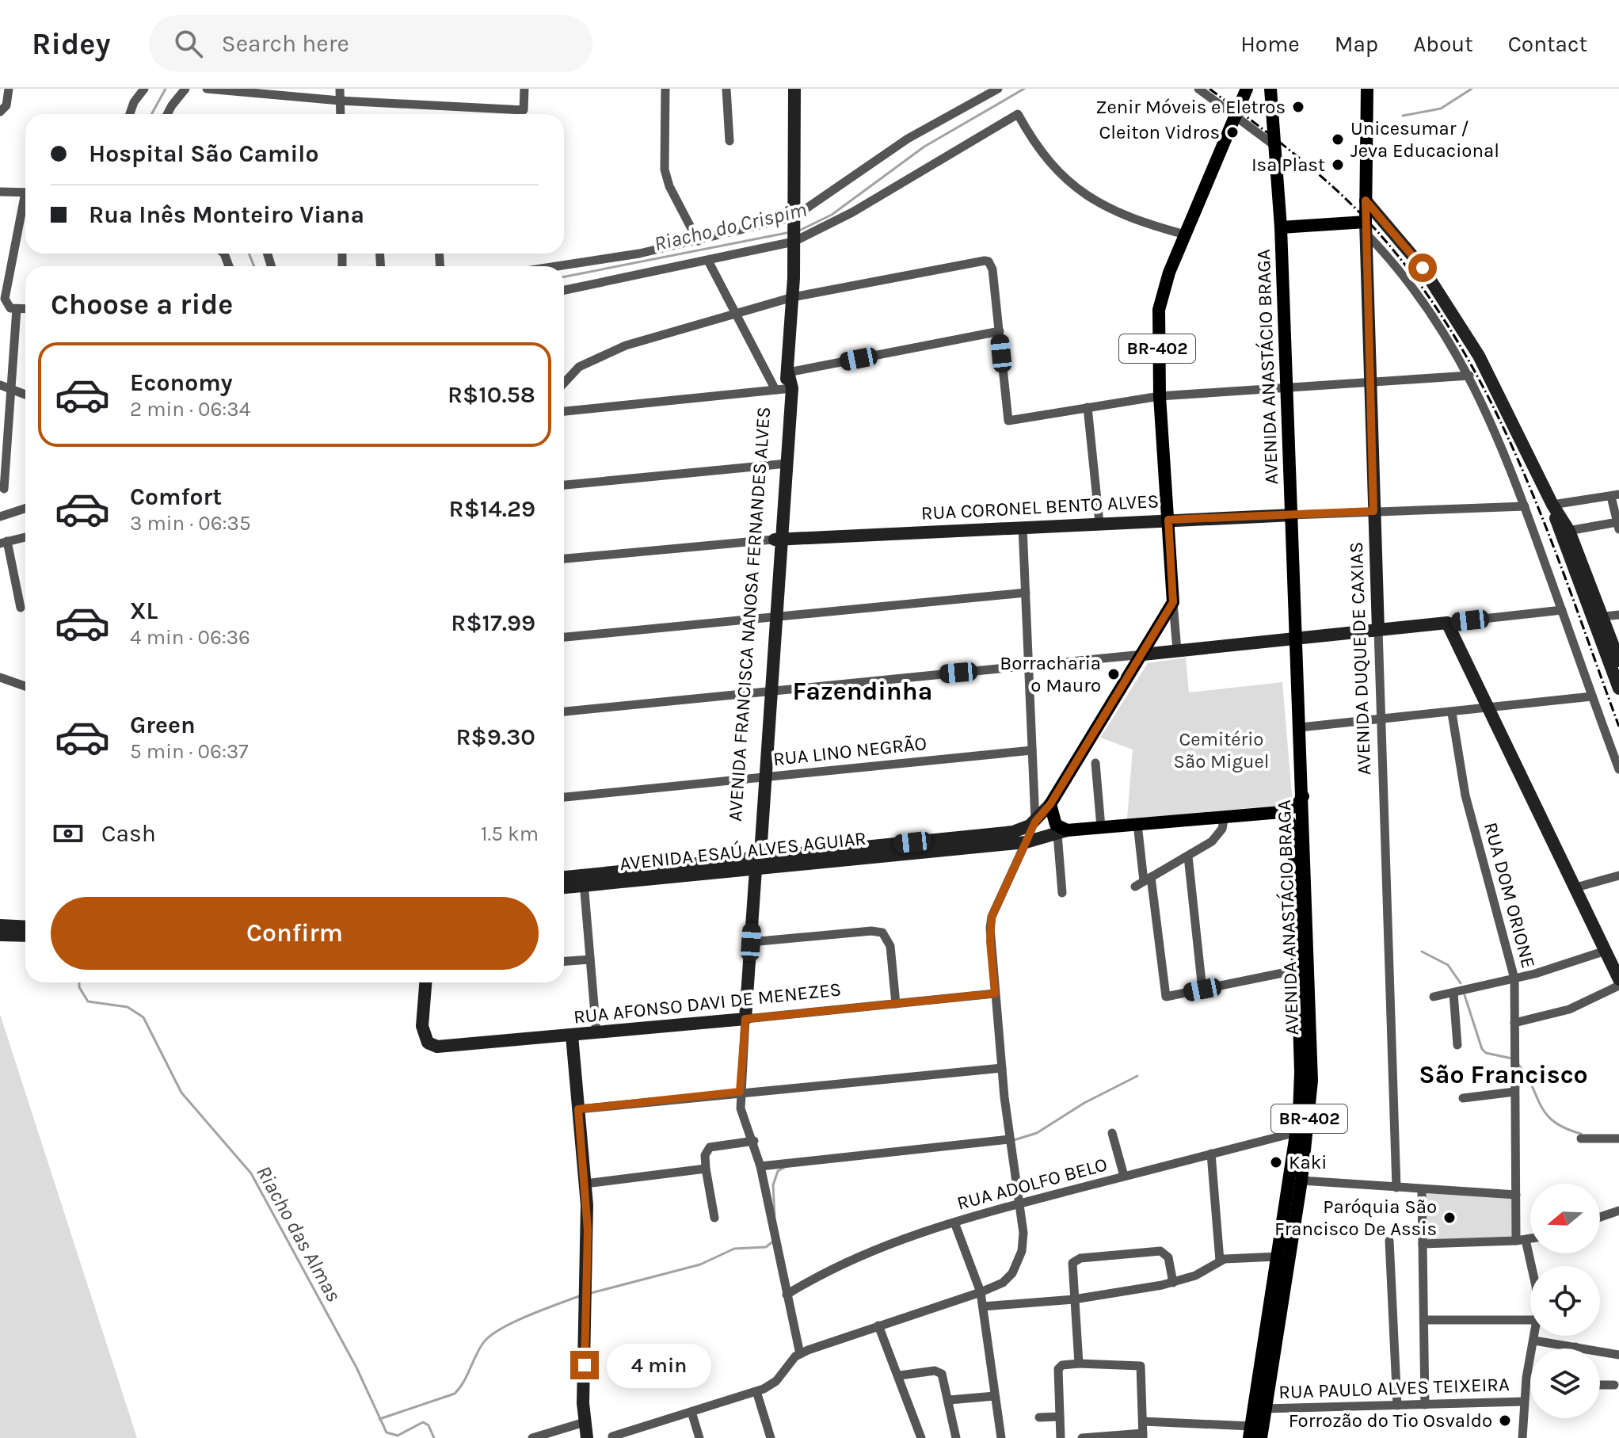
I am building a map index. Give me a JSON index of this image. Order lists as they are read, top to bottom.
{
  "streets": {
    "main road": [
      "BR-402",
      "AVENIDA ANASTÁCIO BRAGA",
      "AVENIDA DUQUE DE CAXIAS",
      "AVENIDA ESAÚ ALVES AGUIAR"
    ],
    "street": [
      "RUA CORONEL BENTO ALVES",
      "AVENIDA FRANCISCA NANOSA FERNANDES ALVES",
      "RUA LINO NEGRÃO",
      "RUA DOM ORIONE",
      "RUA AFONSO DAVI DE MENEZES",
      "RUA ADOLFO BELO",
      "RUA PAULO ALVES TEIXEIRA"
    ]
  },
  "crossings": [
    ["BR-402", "RUA CORONEL BENTO ALVES"],
    ["AVENIDA ANASTÁCIO BRAGA", "RUA CORONEL BENTO ALVES"],
    ["AVENIDA ANASTÁCIO BRAGA", "AVENIDA ESAÚ ALVES AGUIAR"],
    ["AVENIDA ANASTÁCIO BRAGA", "RUA ADOLFO BELO"],
    ["AVENIDA ANASTÁCIO BRAGA", "RUA PAULO ALVES TEIXEIRA"],
    ["RUA CORONEL BENTO ALVES", "AVENIDA FRANCISCA NANOSA FERNANDES ALVES"],
    ["RUA CORONEL BENTO ALVES", "AVENIDA DUQUE DE CAXIAS"],
    ["AVENIDA FRANCISCA NANOSA FERNANDES ALVES", "RUA LINO NEGRÃO"],
    ["AVENIDA FRANCISCA NANOSA FERNANDES ALVES", "AVENIDA ESAÚ ALVES AGUIAR"],
    ["AVENIDA FRANCISCA NANOSA FERNANDES ALVES", "RUA AFONSO DAVI DE MENEZES"],
    ["AVENIDA FRANCISCA NANOSA FERNANDES ALVES", "RUA ADOLFO BELO"],
    ["RUA DOM ORIONE", "RUA PAULO ALVES TEIXEIRA"]
  ],
  "districts": ["Fazendinha", "São Francisco"],
  "water": ["Riacho do Crispim", "Riacho das Almas"],
  "parks": ["Cemitério São Miguel"],
  "places": [
    "Zenir Móveis e Eletros",
    "Cleiton Vidros",
    "Unicesumar / Jeva Educacional",
    "Isa Plast",
    "Borracharia o Mauro",
    "Kaki",
    "Paróquia São Francisco De Assis",
    "Forrozão do Tio Osvaldo"
  ],
  "north": "left",
  "page": {
    "header": "Ridey",
    "search": "Search here",
    "nav": [
      "Home",
      "Map",
      "About",
      "Contact"
    ],
    "banner": ["Hospital São Camilo", "Rua Inês Monteiro Viana"],
    "heading": "Choose a ride",
    "list": [
      {
        "name": "Economy",
        "note": "2 min · 06:34",
        "value": "R$10.58"
      },
      {
        "name": "Comfort",
        "note": "3 min · 06:35",
        "value": "R$14.29"
      },
      {
        "name": "XL",
        "note": "4 min · 06:36",
        "value": "R$17.99"
      },
      {
        "name": "Green",
        "note": "5 min · 06:37",
        "value": "R$9.30"
      }
    ],
    "pay": ["Cash", "1.5 km"],
    "buttons": "Confirm",
    "bubble": "4 min"
  }
}
